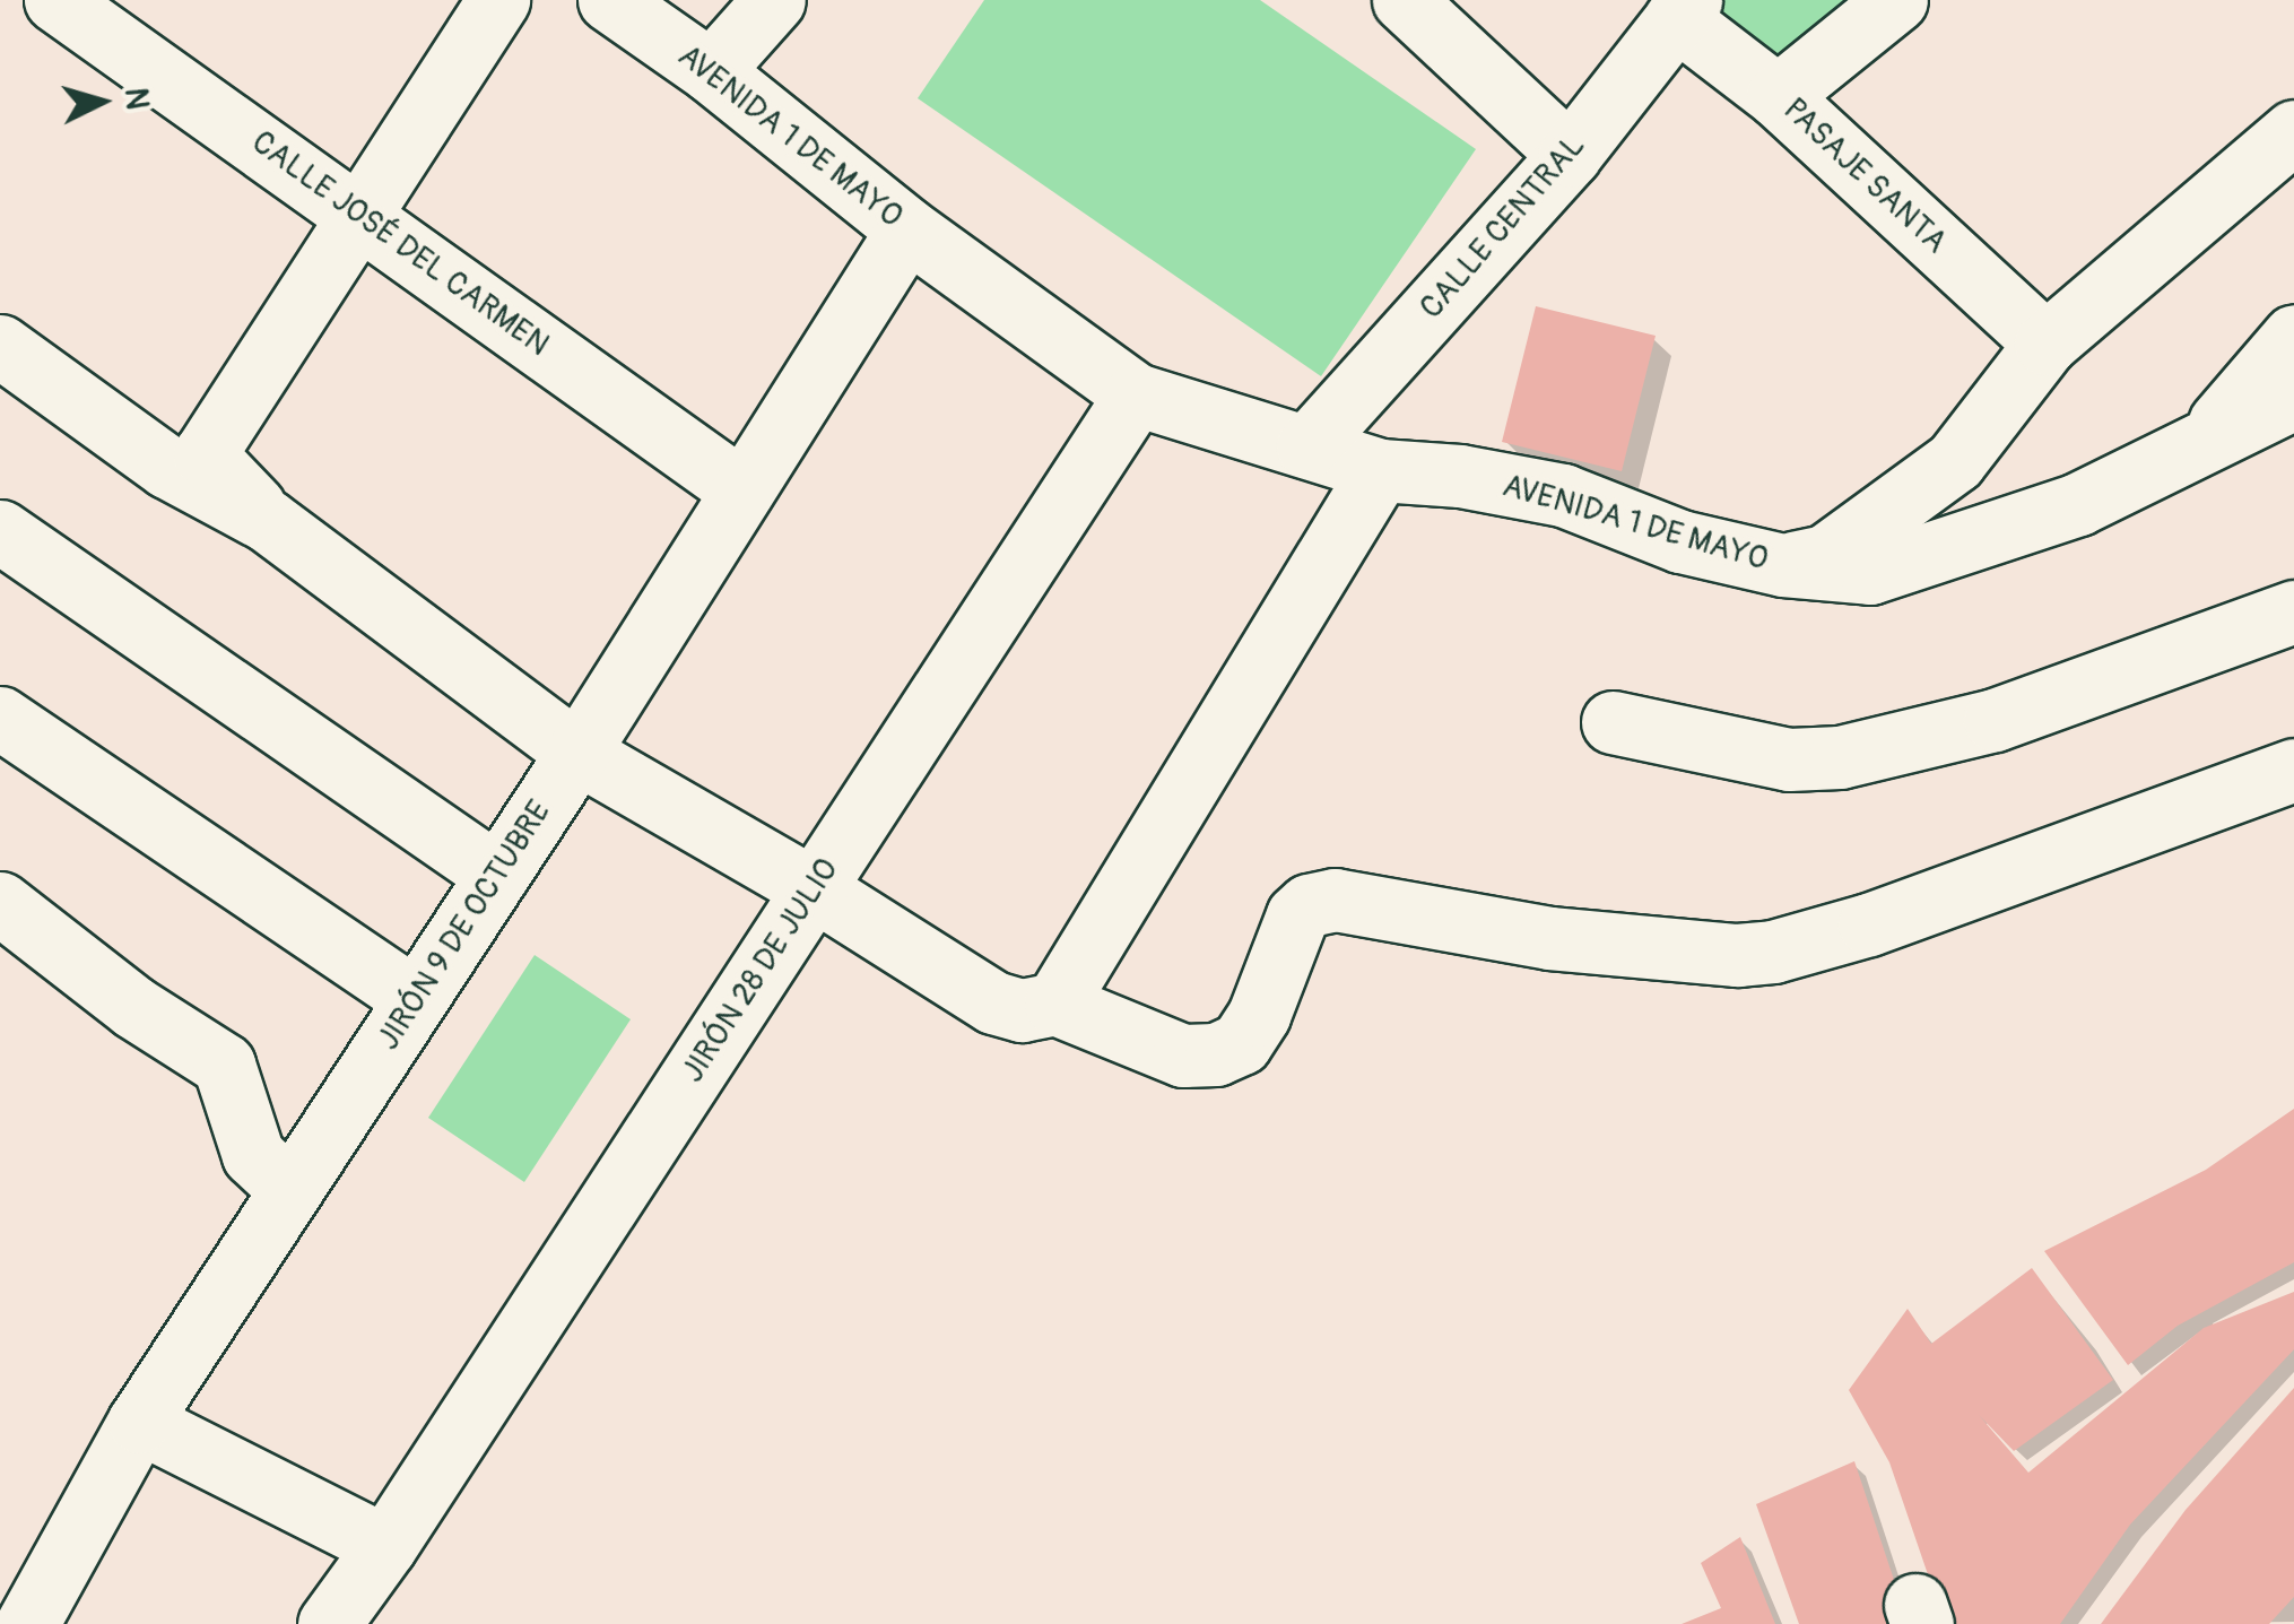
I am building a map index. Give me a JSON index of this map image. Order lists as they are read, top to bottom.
{
  "streets": {
    "street": [
      "AVENIDA 1 DE MAYO",
      "PASAJE SANTA",
      "CALLE CENTRAL",
      "CALLE JOSÉ DEL CARMEN",
      "JIRÓN 9 DE OCTUBRE",
      "JIRÓN 28 DE JULIO"
    ]
  },
  "crossings": [
    ["AVENIDA 1 DE MAYO", "CALLE CENTRAL"],
    ["AVENIDA 1 DE MAYO", "JIRÓN 9 DE OCTUBRE"],
    ["AVENIDA 1 DE MAYO", "JIRÓN 28 DE JULIO"],
    ["PASAJE SANTA", "CALLE CENTRAL"],
    ["CALLE JOSÉ DEL CARMEN", "JIRÓN 9 DE OCTUBRE"]
  ],
  "north": "right"
}
